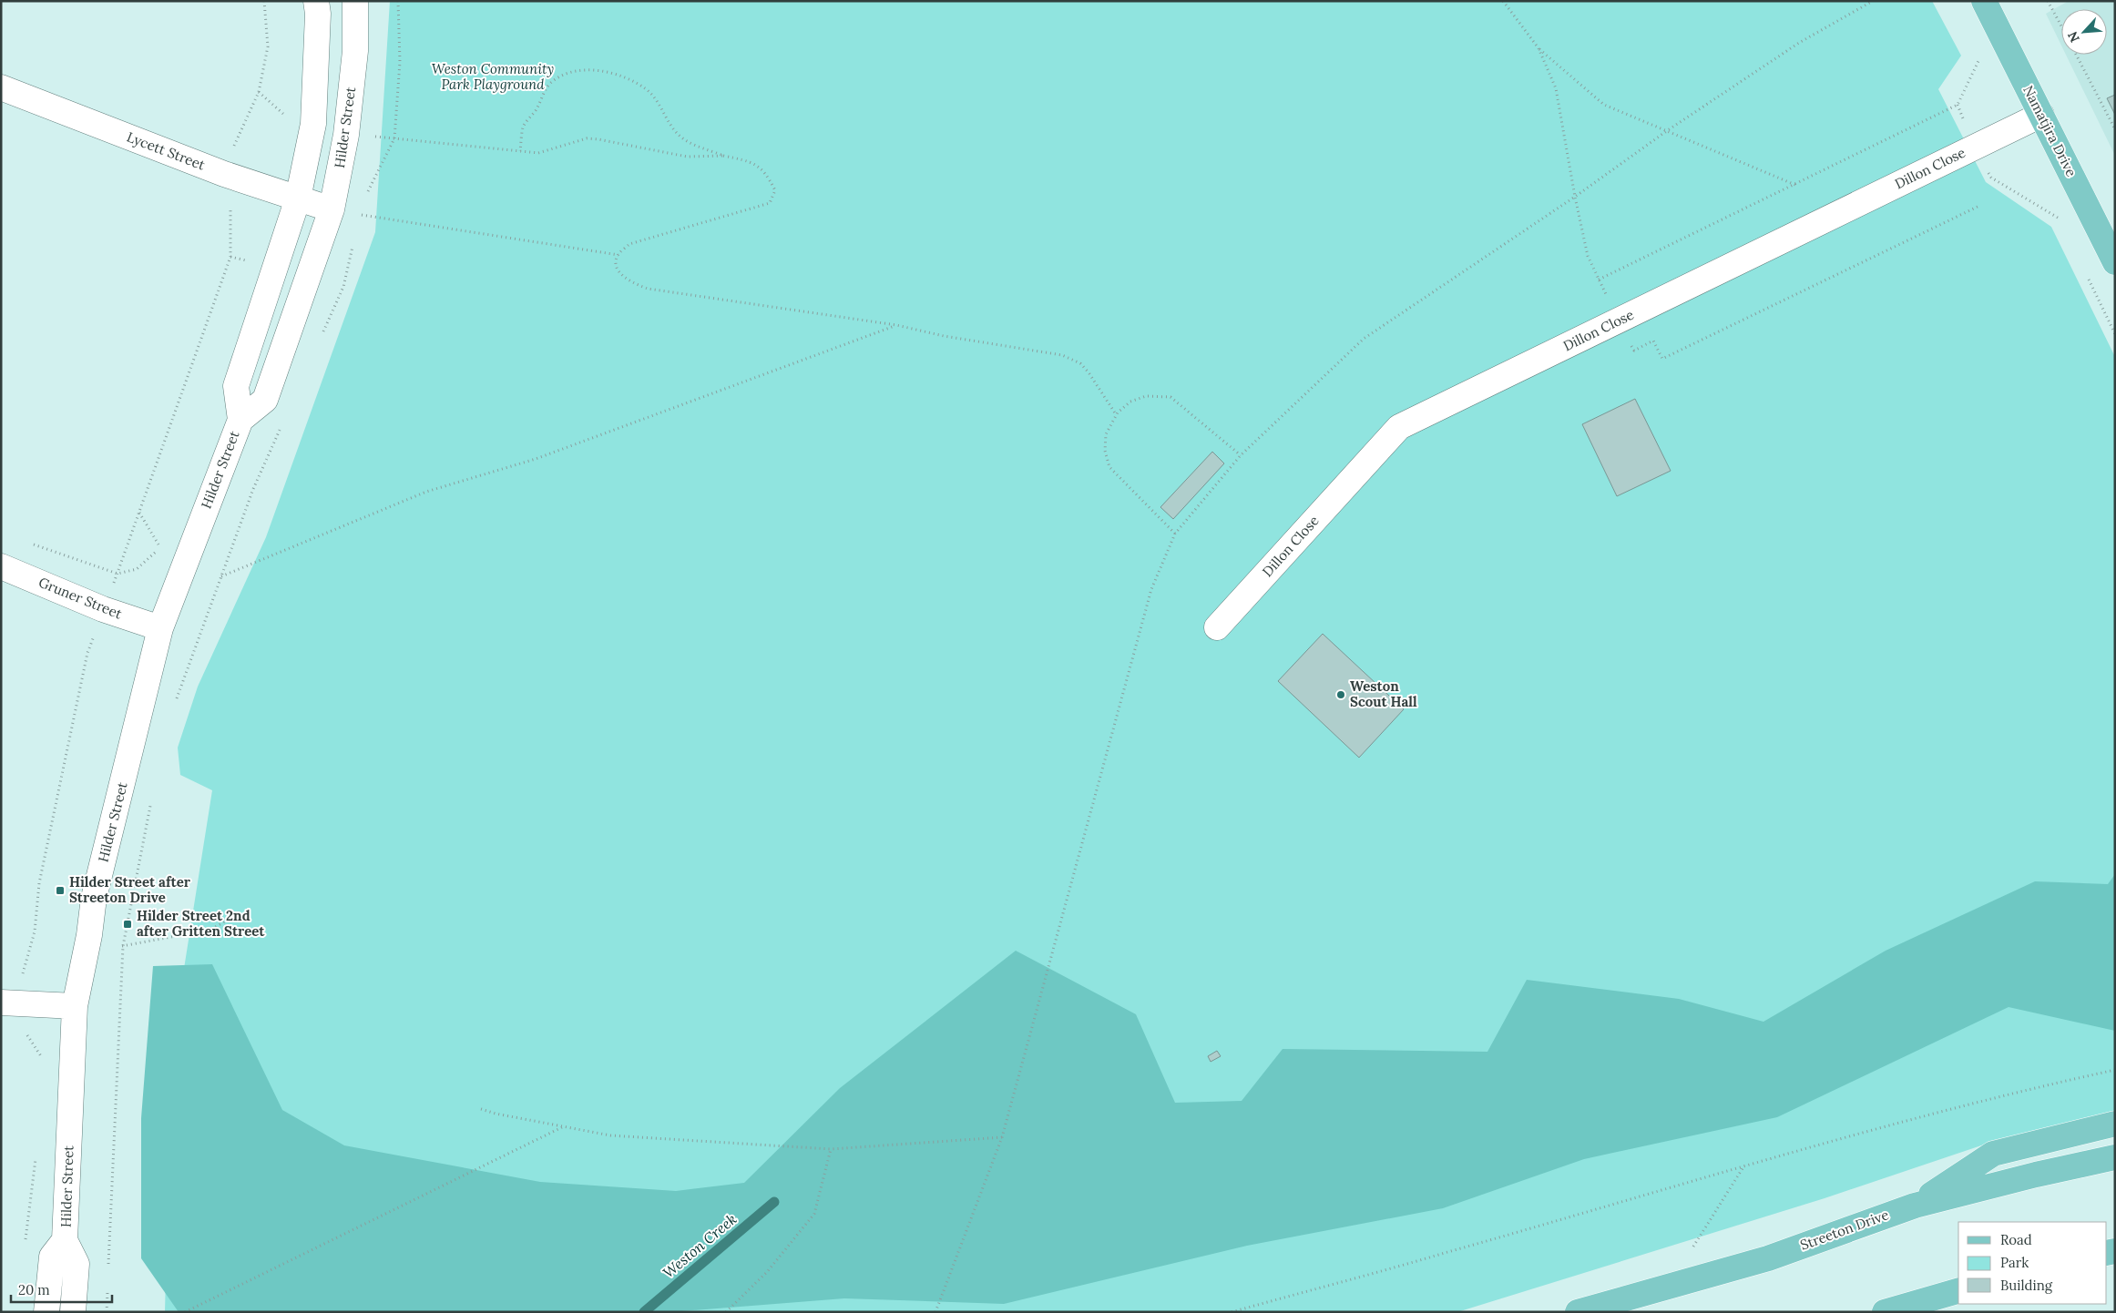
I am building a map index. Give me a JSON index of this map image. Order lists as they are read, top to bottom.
{
  "streets": {
    "main road": ["Namatjira Drive", "Streeton Drive"],
    "street": [
      "Hilder Street",
      "Lycett Street",
      "Dillon Close",
      "Gruner Street"
    ]
  },
  "crossings": [
    ["Hilder Street", "Lycett Street"],
    ["Hilder Street", "Gruner Street"],
    ["Namatjira Drive", "Dillon Close"]
  ],
  "water": ["Weston Creek"],
  "parks": ["Weston Community Park Playground"],
  "places": {
    "other": ["Weston Scout Hall"],
    "transit": ["Hilder Street after Streeton Drive", "Hilder Street 2nd after Gritten Street"]
  },
  "legend": ["Road", "Park", "Building"],
  "scale_bar": "20 m",
  "north": "bottom left"
}
